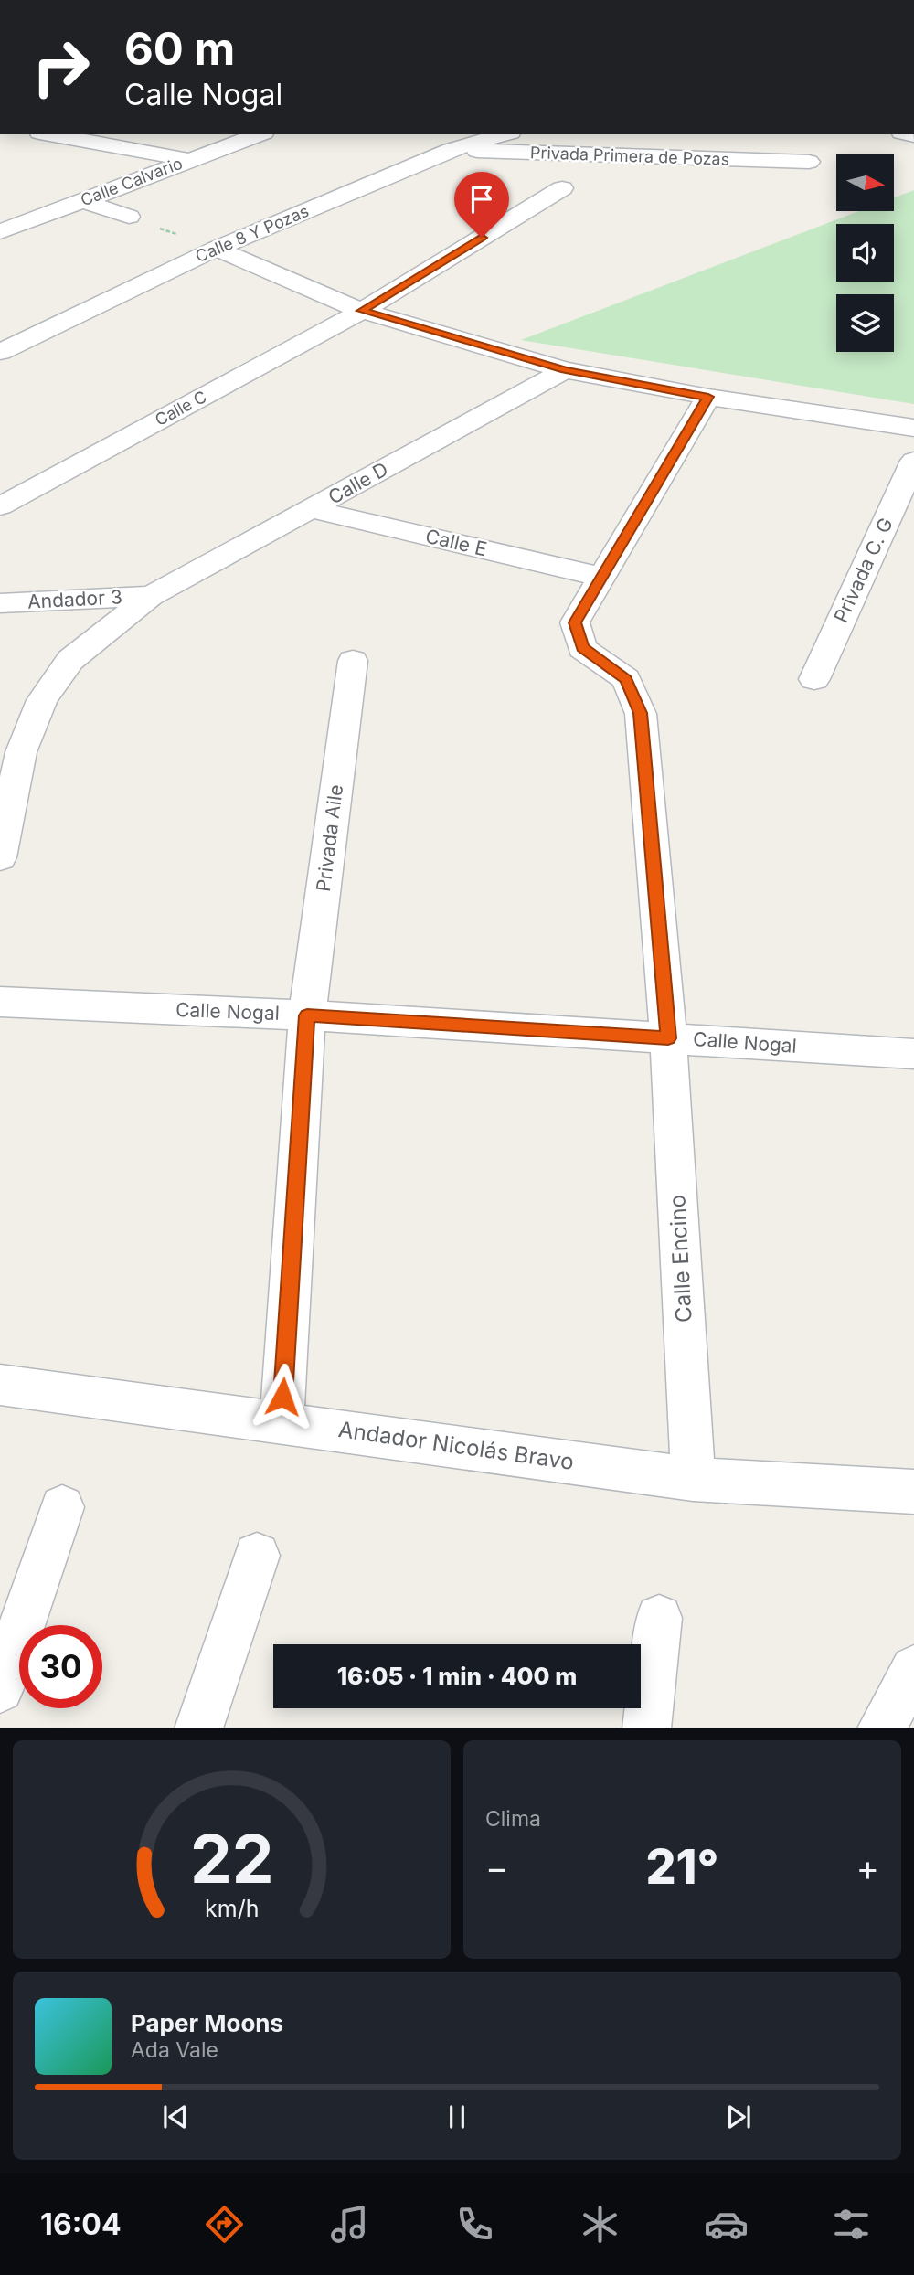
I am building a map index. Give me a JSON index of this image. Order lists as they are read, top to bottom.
{
  "streets": {
    "street": [
      "Privada Primera de Pozas",
      "Calle Calvario",
      "Calle 8 Y Pozas",
      "Calle C",
      "Calle D",
      "Calle E",
      "Privada C. G",
      "Andador 3",
      "Privada Aile",
      "Calle Nogal",
      "Calle Encino",
      "Andador Nicolás Bravo"
    ]
  },
  "crossings": [
    ["Privada Primera de Pozas", "Calle 8 Y Pozas"],
    ["Calle D", "Calle E"],
    ["Calle D", "Andador 3"],
    ["Calle E", "Calle Encino"],
    ["Privada Aile", "Calle Nogal"],
    ["Privada Aile", "Andador Nicolás Bravo"],
    ["Calle Nogal", "Calle Encino"],
    ["Calle Encino", "Andador Nicolás Bravo"]
  ],
  "north": "right",
  "page": {
    "turn": ["60 m", "Calle Nogal"],
    "limit": "30",
    "trip": "16:05 · 1 min · 400 m",
    "tile": "Clima",
    "heat": ["−", "21°", "+"],
    "song": ["Paper Moons", "Ada Vale"],
    "tabs": "16:04",
    "gauge": ["22", "km/h"]
  }
}
